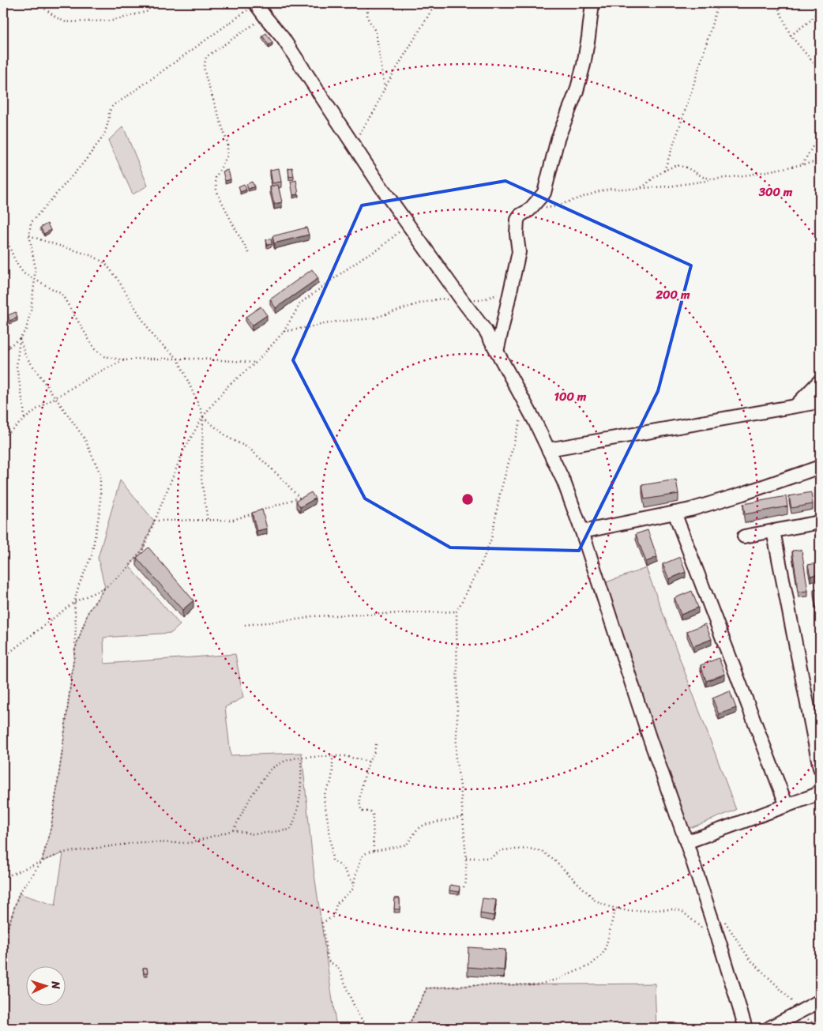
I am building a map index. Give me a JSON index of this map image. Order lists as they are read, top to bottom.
{
  "north": "right",
  "rings": ["300 m", "200 m", "100 m"]
}
